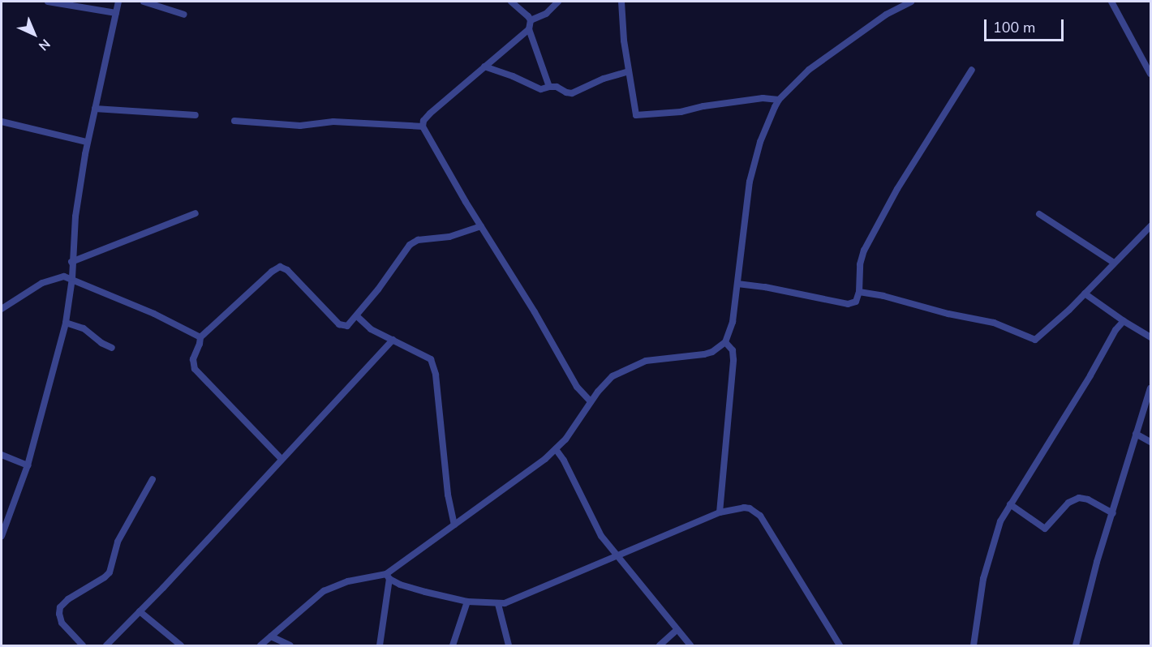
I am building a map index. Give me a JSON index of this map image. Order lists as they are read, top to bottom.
{
  "scale_bar": "100 m",
  "north": "bottom right"
}
